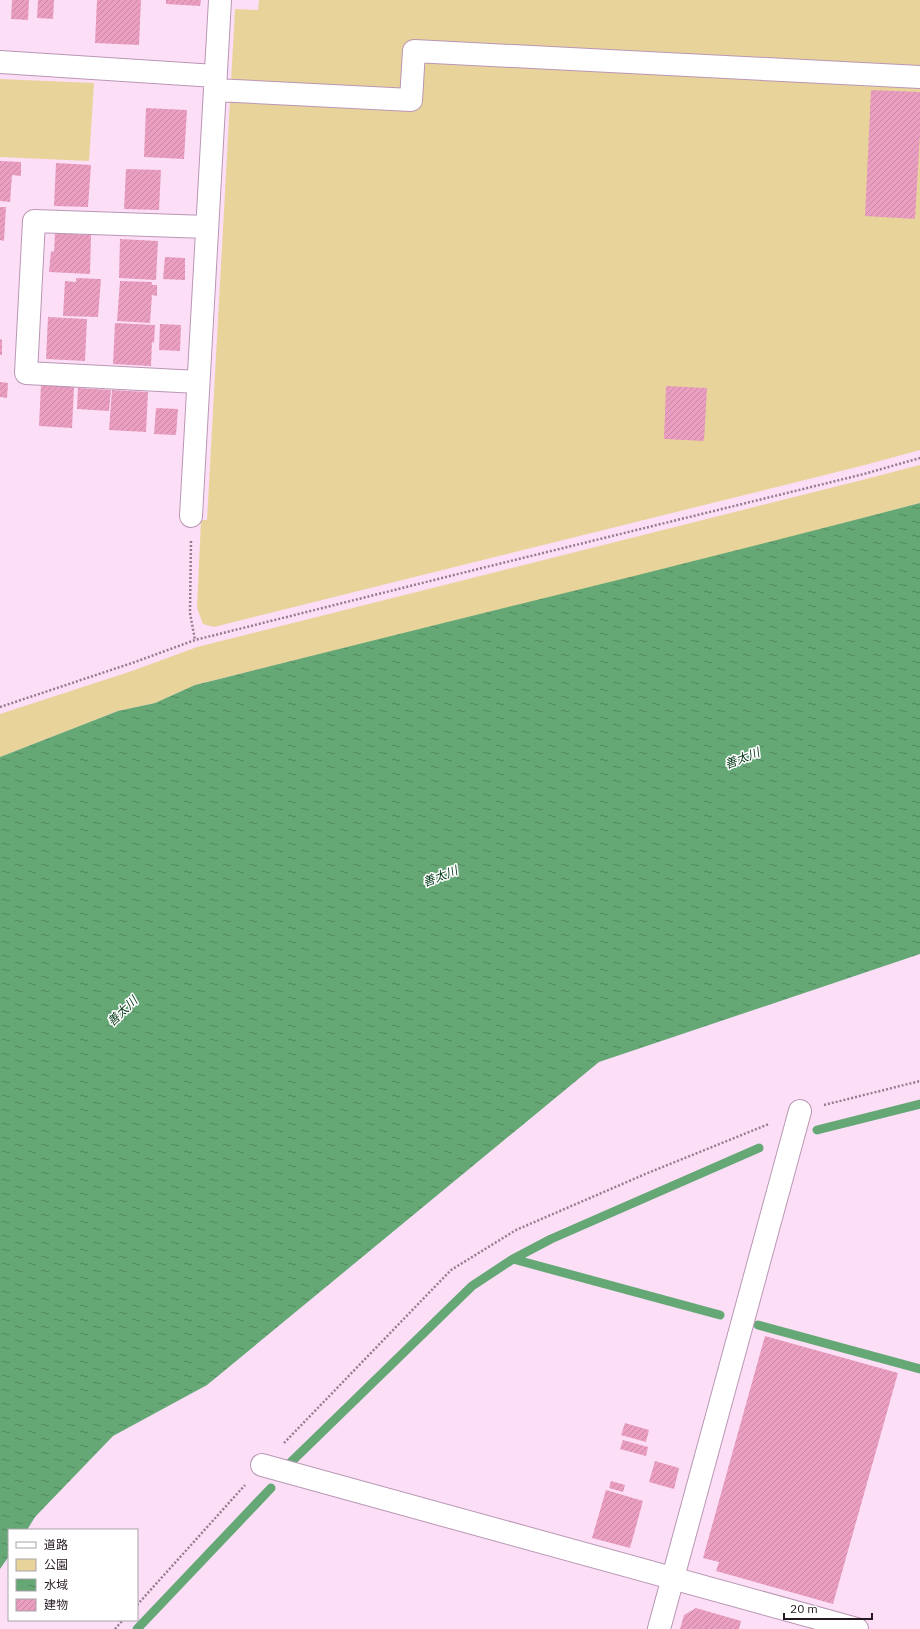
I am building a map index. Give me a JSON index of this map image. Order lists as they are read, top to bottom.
{
  "water": ["善太川"],
  "legend": [
    "道路",
    "公園",
    "水域",
    "建物"
  ],
  "scale_bar": "20 m"
}
